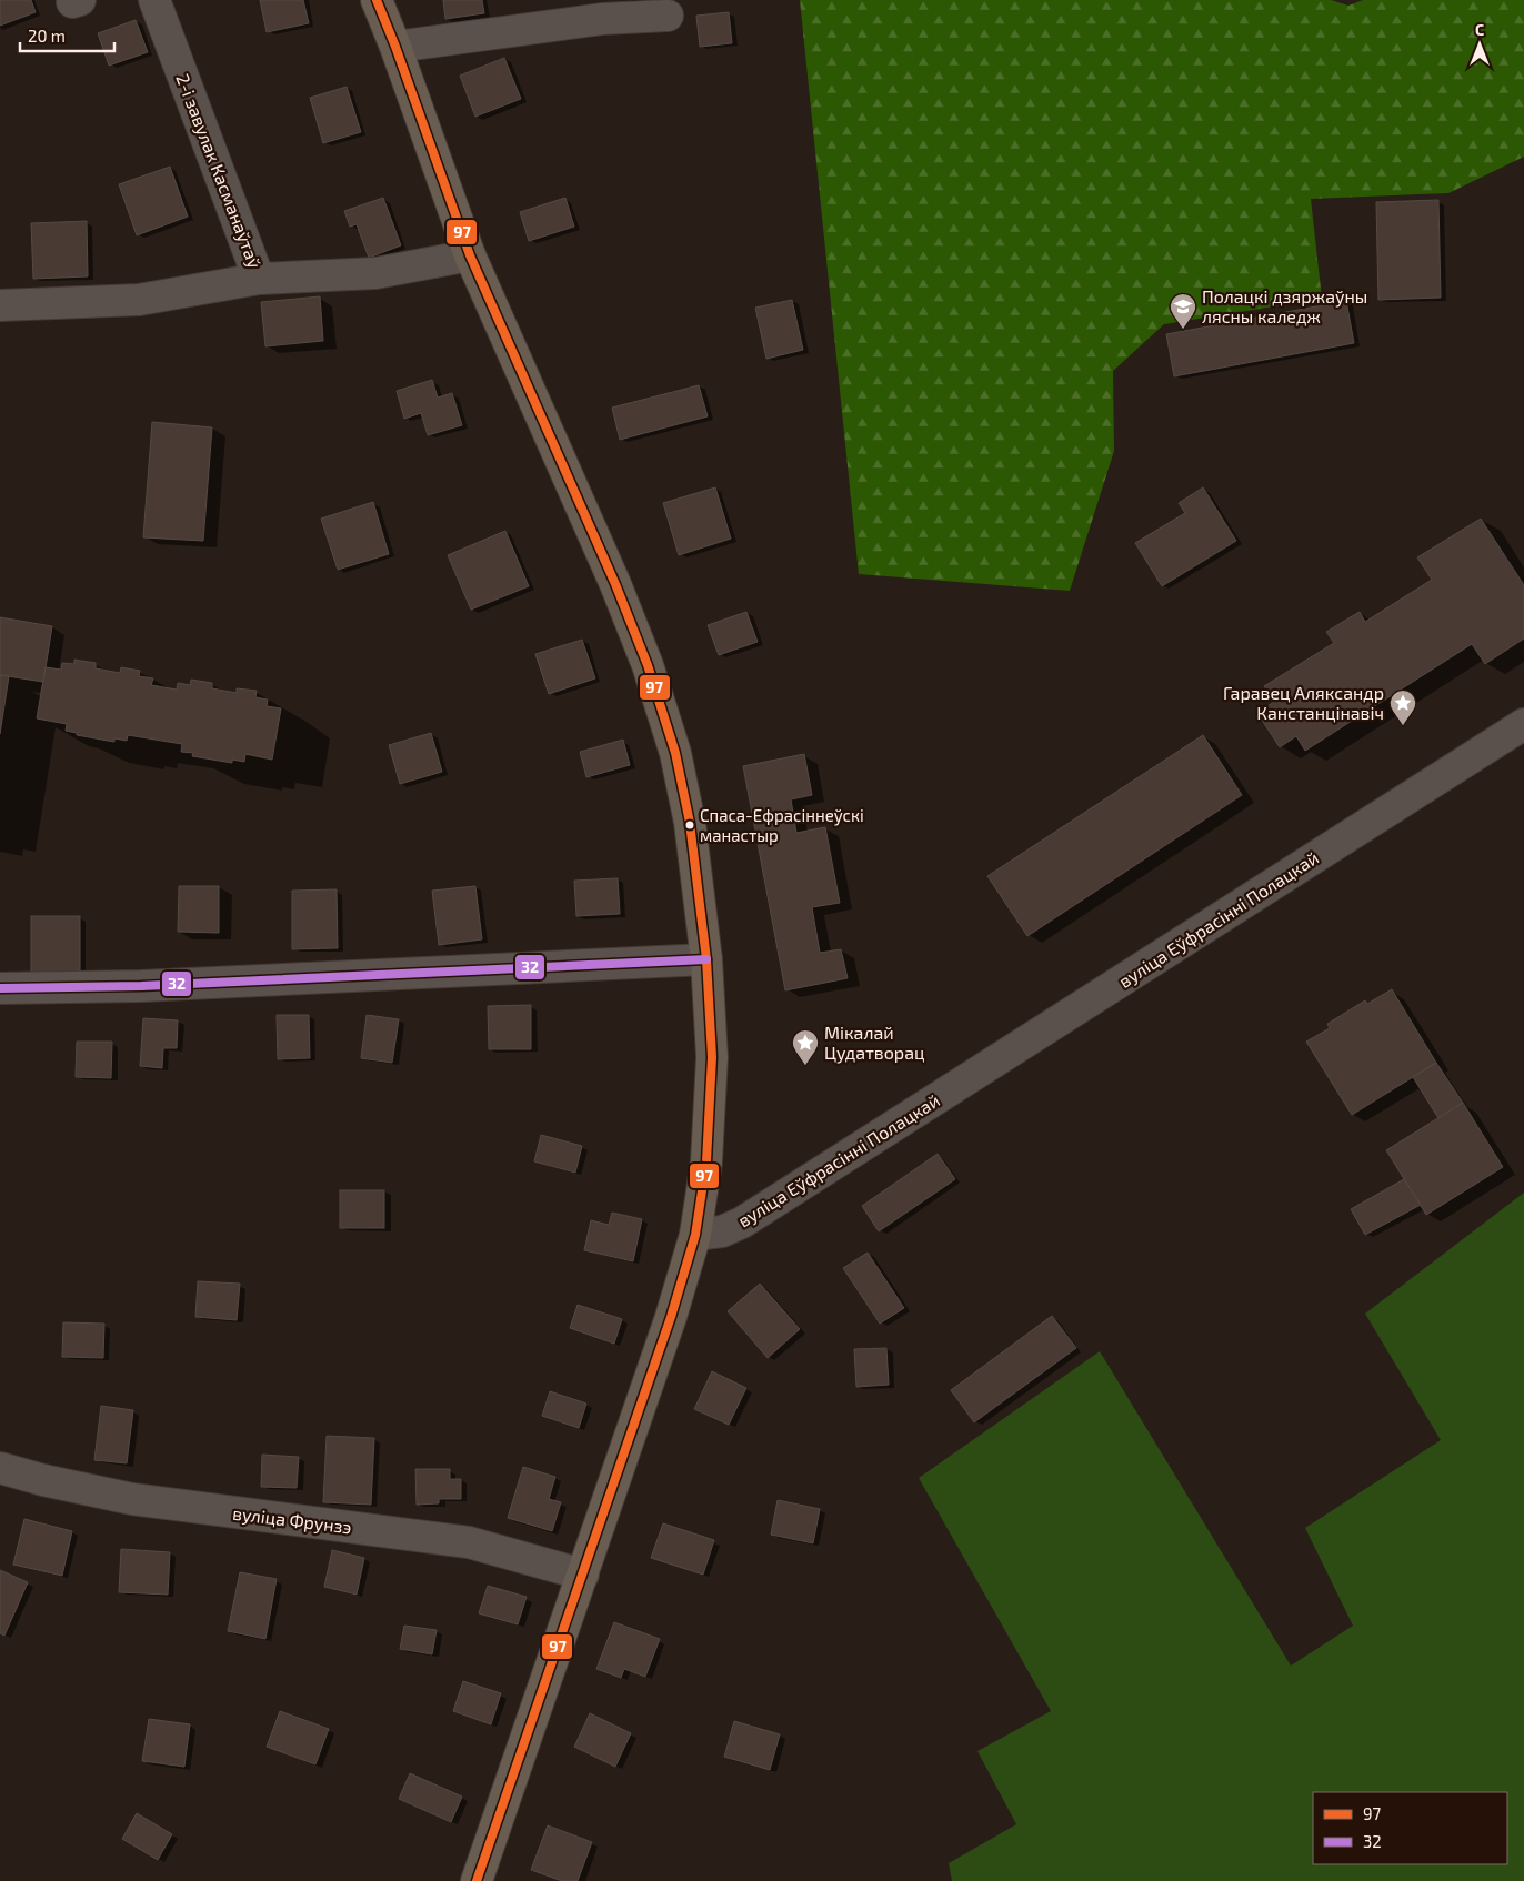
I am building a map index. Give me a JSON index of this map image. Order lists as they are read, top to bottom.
{
  "streets": {
    "street": ["2-і завулак Касманаўтаў", "вуліца Еўфрасінні Полацкай", "вуліца Фрунзэ"]
  },
  "places": {
    "school or university": ["Полацкі дзяржаўны лясны каледж"],
    "place": ["Гаравец Аляксандр Канстанцінавіч", "Мікалай Цудатворац"],
    "other": ["Спаса-Ефрасіннеўскі манастыр"]
  },
  "lines": ["transit line 97", "transit line 32"],
  "legend": ["97", "32"],
  "scale_bar": "20 m",
  "north": "top"
}
